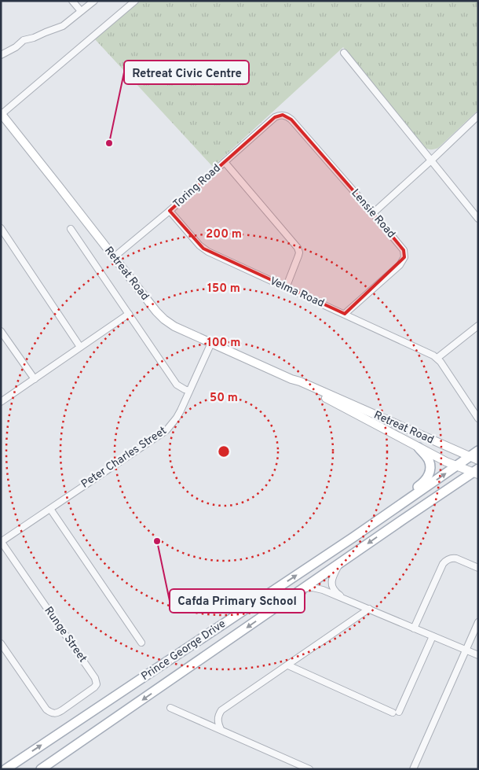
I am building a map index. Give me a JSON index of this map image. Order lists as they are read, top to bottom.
{
  "streets": {
    "main road": ["Retreat Road", "Prince George Drive"],
    "street": [
      "Toring Road",
      "Lensie Road",
      "Velma Road",
      "Peter Charles Street",
      "Runge Street"
    ]
  },
  "crossings": [
    ["Toring Road", "Lensie Road"],
    ["Toring Road", "Retreat Road"],
    ["Toring Road", "Velma Road"],
    ["Lensie Road", "Velma Road"],
    ["Retreat Road", "Peter Charles Street"],
    ["Retreat Road", "Prince George Drive"],
    ["Peter Charles Street", "Runge Street"]
  ],
  "places": ["Retreat Civic Centre", "Cafda Primary School"],
  "rings": [
    "200 m",
    "150 m",
    "100 m",
    "50 m"
  ]
}
